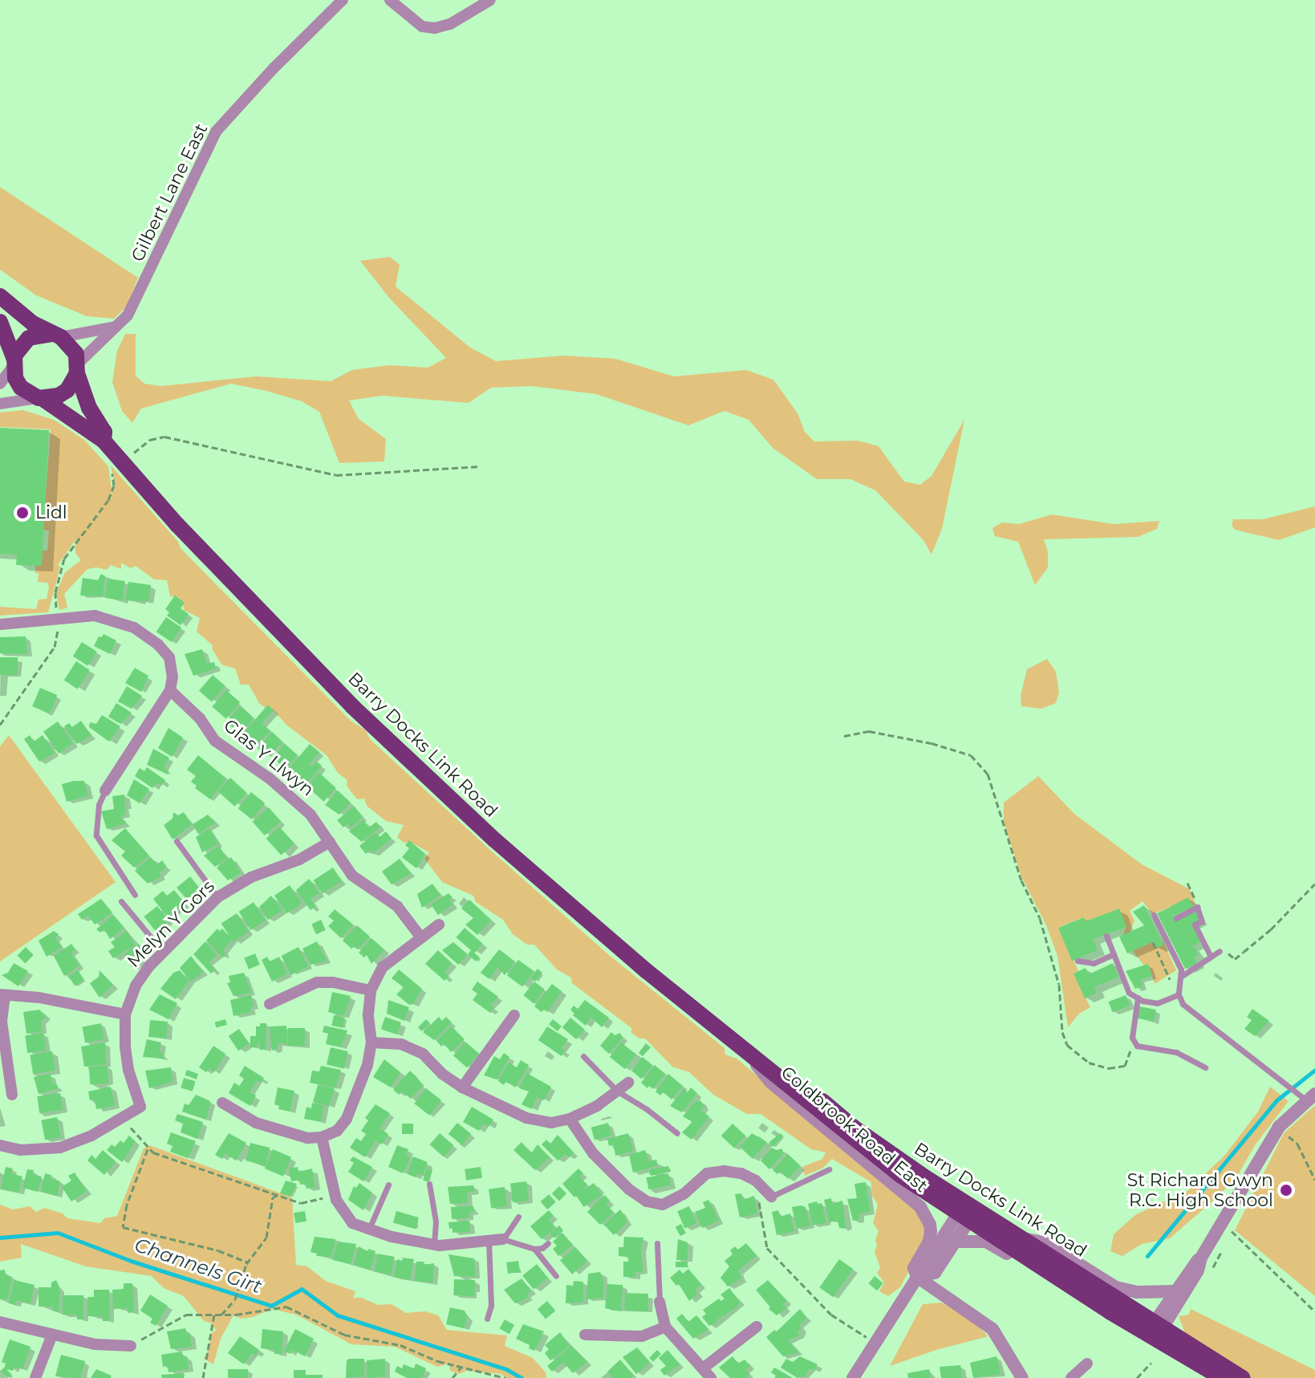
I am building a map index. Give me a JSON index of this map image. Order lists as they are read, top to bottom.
{
  "streets": {
    "main road": ["Barry Docks Link Road"],
    "street": [
      "Gilbert Lane East",
      "Glas Y Llwyn",
      "Melyn Y Gors",
      "Coldbrook Road East"
    ]
  },
  "crossings": [
    ["Gilbert Lane East", "Barry Docks Link Road"],
    ["Barry Docks Link Road", "Coldbrook Road East"],
    ["Glas Y Llwyn", "Melyn Y Gors"]
  ],
  "water": ["Channels Girt"],
  "places": ["Lidl", "St Richard Gwyn R.C. High School"]
}
